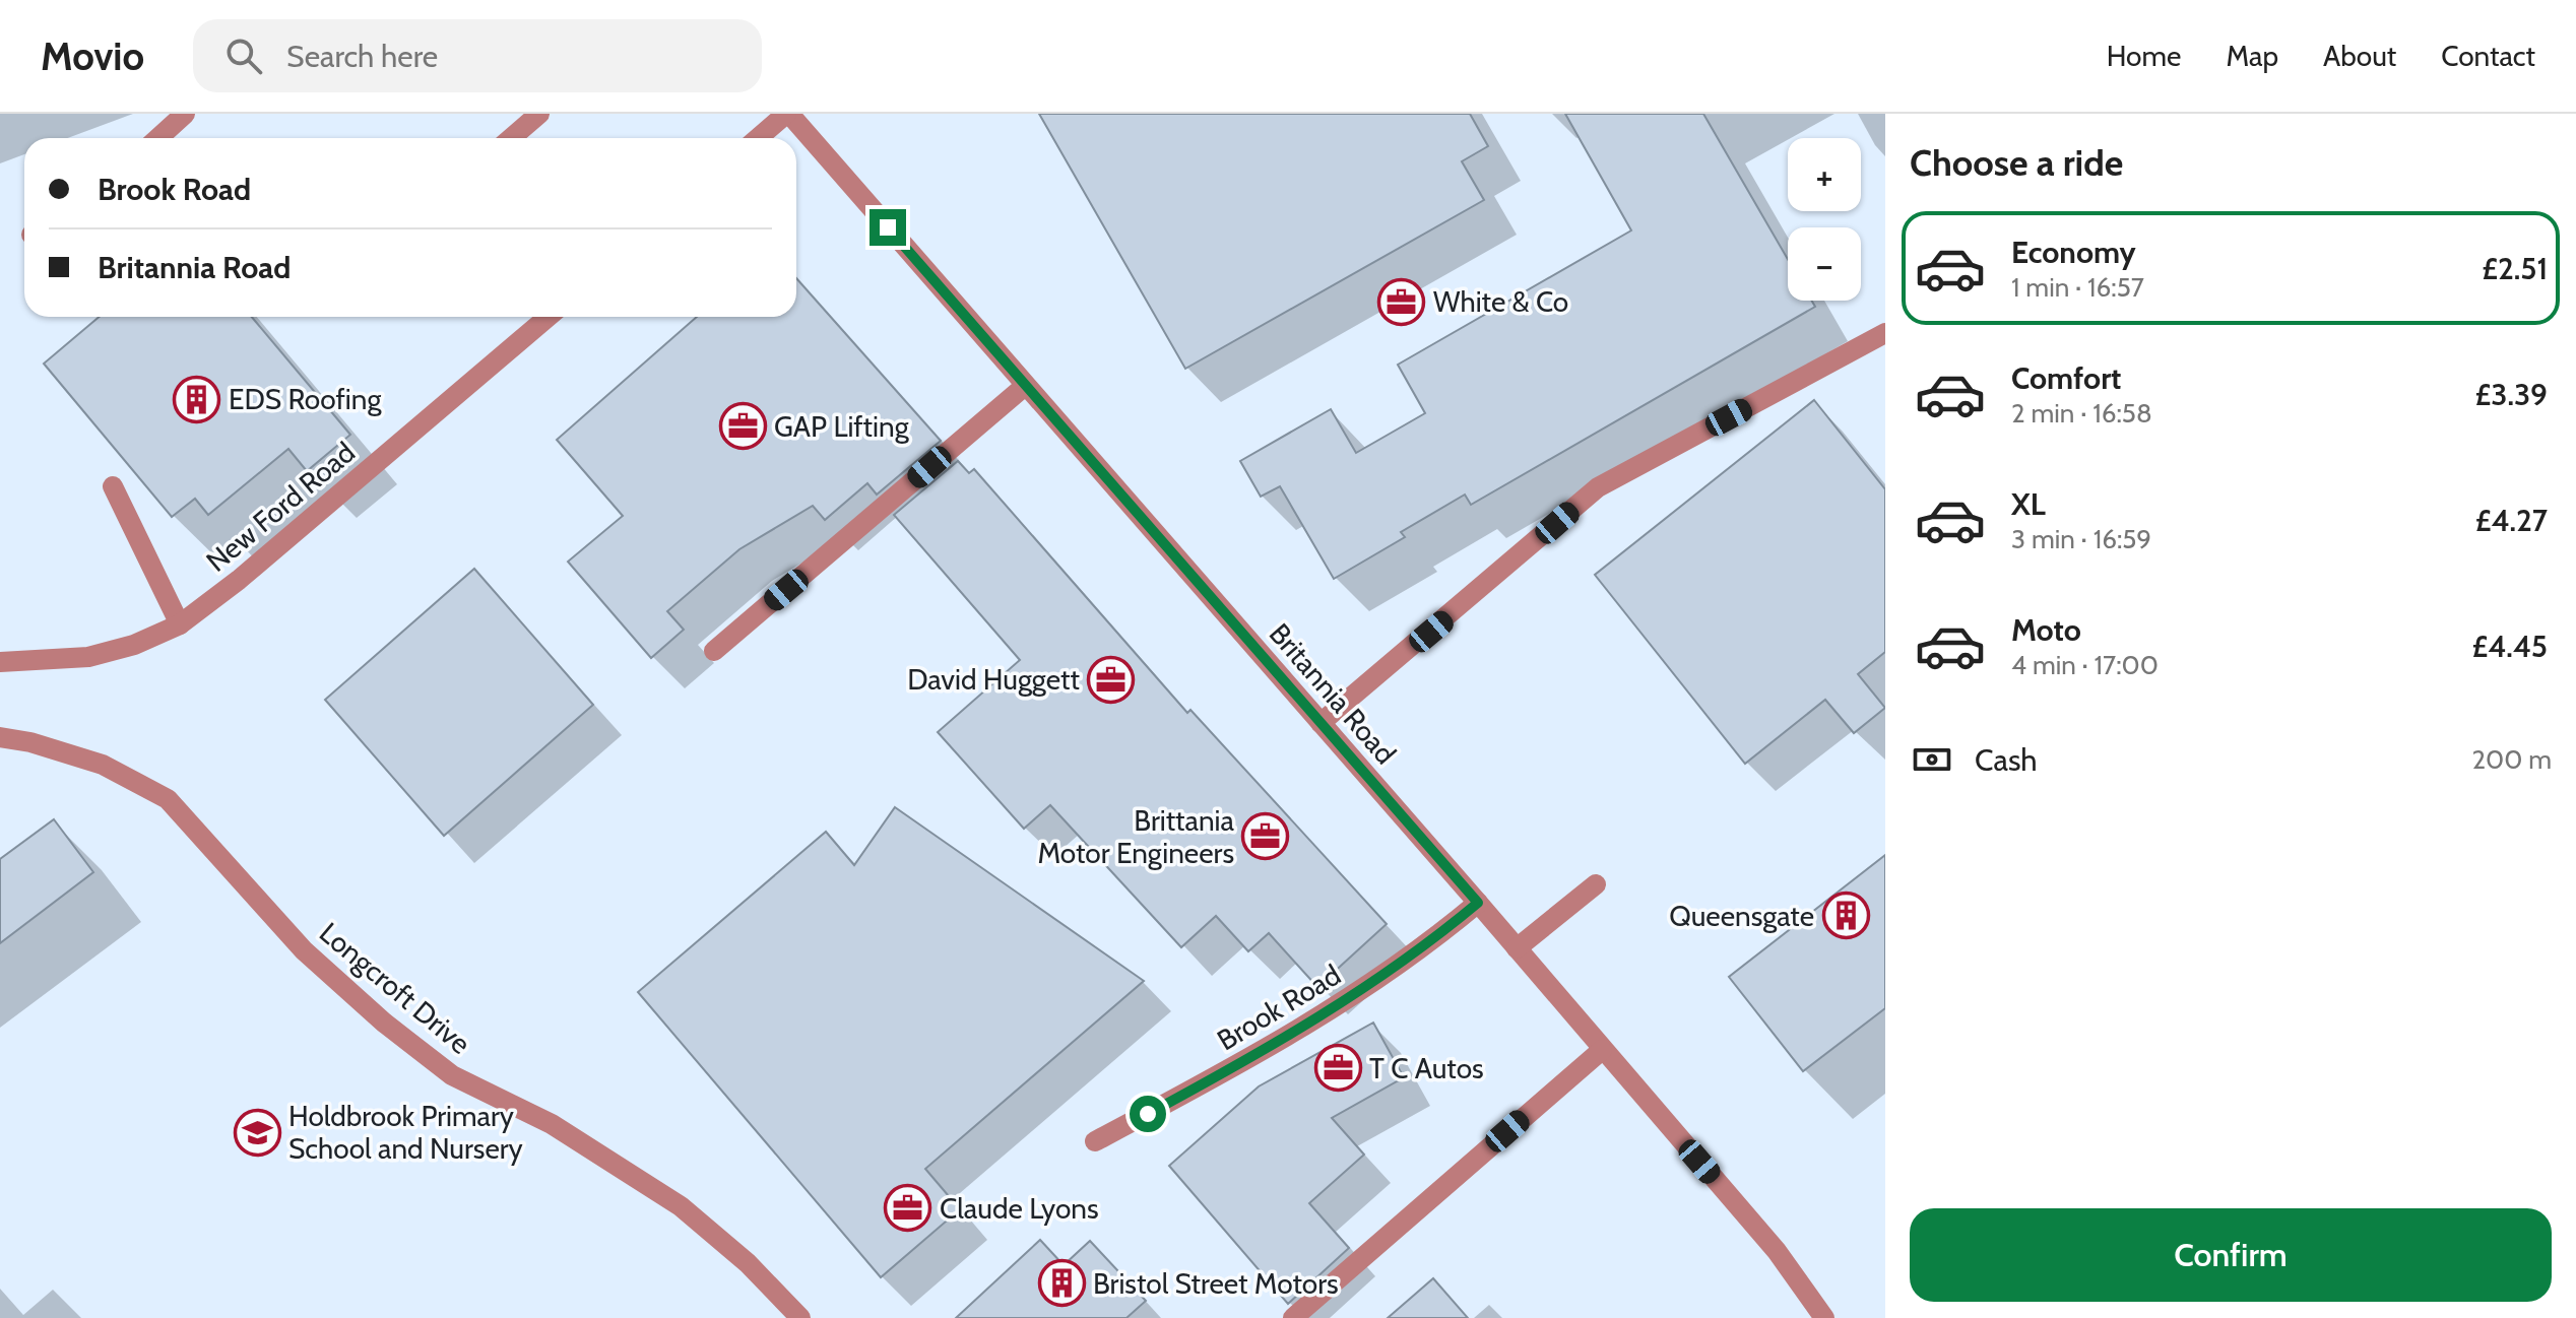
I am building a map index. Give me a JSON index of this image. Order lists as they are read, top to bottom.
{
  "streets": {
    "street": [
      "New Ford Road",
      "Britannia Road",
      "Longcroft Drive",
      "Brook Road"
    ]
  },
  "crossings": [
    ["Britannia Road", "Brook Road"]
  ],
  "places": {
    "office": [
      "White & Co",
      "GAP Lifting",
      "David Huggett",
      "Brittania Motor Engineers",
      "T C Autos",
      "Claude Lyons"
    ],
    "building": ["EDS Roofing", "Queensgate", "Bristol Street Motors"],
    "school or university": ["Holdbrook Primary School and Nursery"]
  },
  "page": {
    "header": "Movio",
    "search": "Search here",
    "nav": [
      "Home",
      "Map",
      "About",
      "Contact"
    ],
    "heading": "Choose a ride",
    "map_buttons": ["+", "−"],
    "banner": ["Brook Road", "Britannia Road"],
    "list": [
      {
        "name": "Economy",
        "note": "1 min · 16:57",
        "value": "£2.51"
      },
      {
        "name": "Comfort",
        "note": "2 min · 16:58",
        "value": "£3.39"
      },
      {
        "name": "XL",
        "note": "3 min · 16:59",
        "value": "£4.27"
      },
      {
        "name": "Moto",
        "note": "4 min · 17:00",
        "value": "£4.45"
      }
    ],
    "pay": ["Cash", "200 m"],
    "buttons": "Confirm"
  }
}
